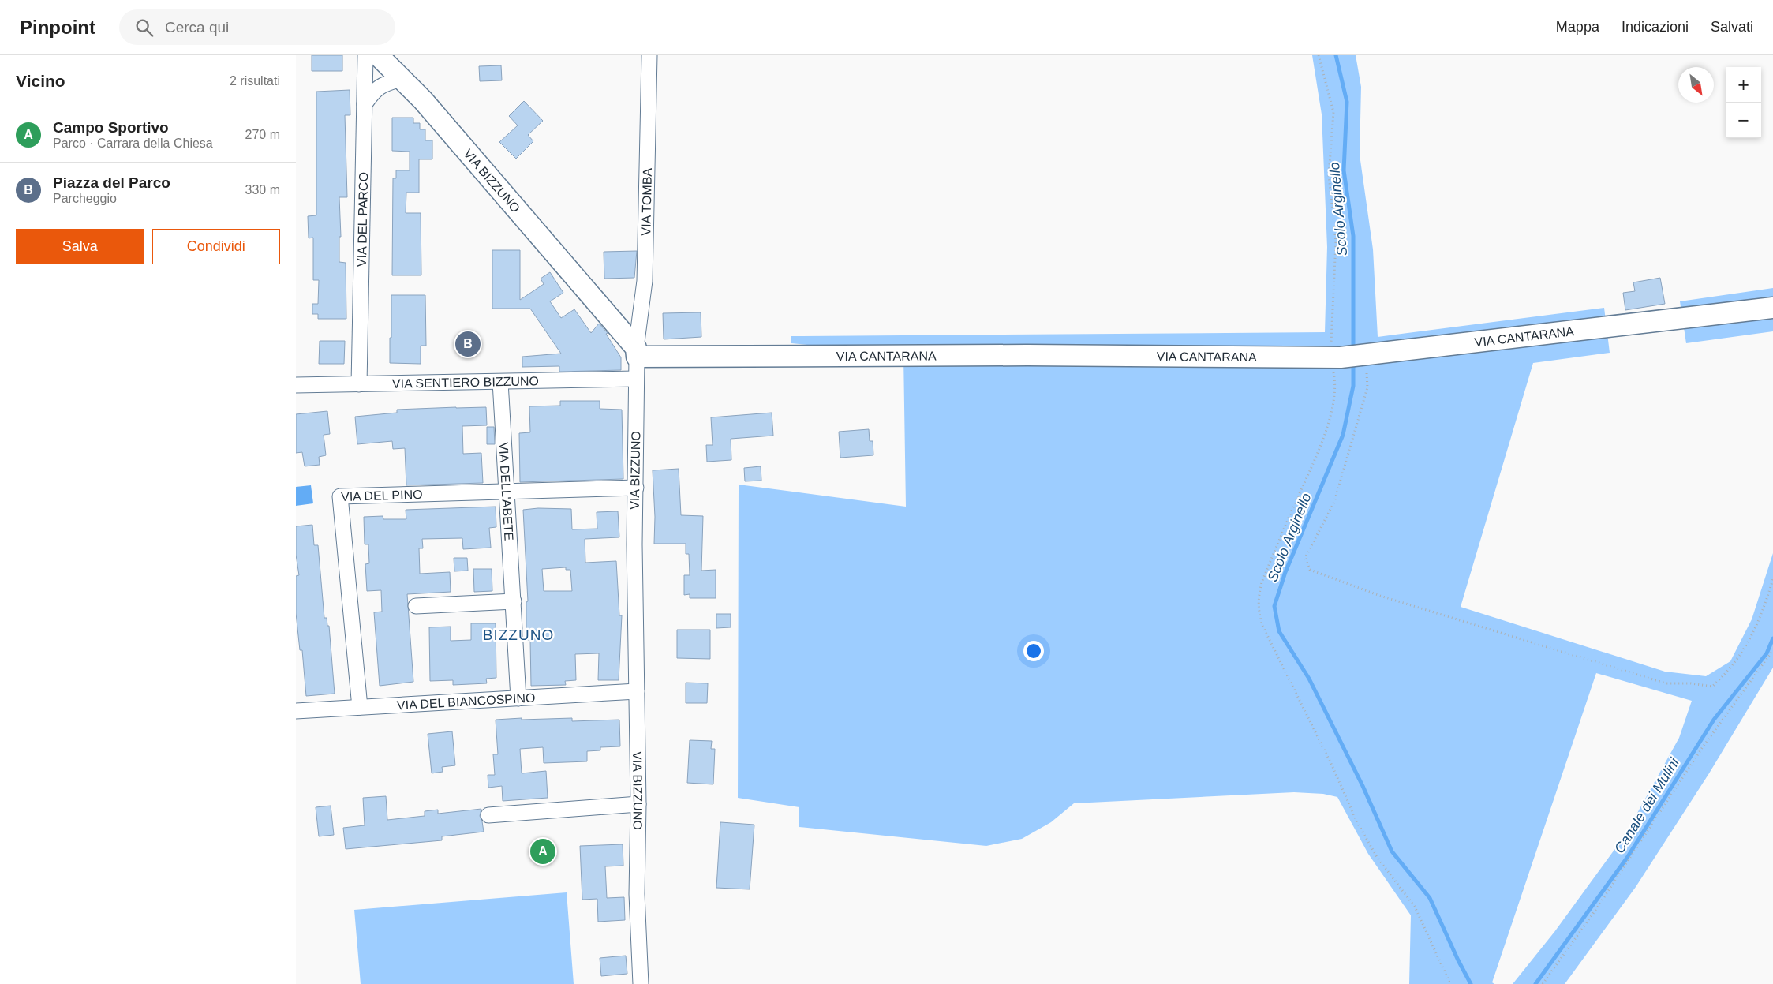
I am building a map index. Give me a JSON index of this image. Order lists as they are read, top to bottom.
{
  "streets": {
    "street": [
      "VIA BIZZUNO",
      "VIA TOMBA",
      "VIA DEL PARCO",
      "VIA CANTARANA",
      "VIA SENTIERO BIZZUNO",
      "VIA DELL'ABETE",
      "VIA DEL PINO",
      "VIA DEL BIANCOSPINO"
    ]
  },
  "crossings": [
    ["VIA BIZZUNO", "VIA TOMBA"],
    ["VIA BIZZUNO", "VIA CANTARANA"],
    ["VIA BIZZUNO", "VIA SENTIERO BIZZUNO"],
    ["VIA BIZZUNO", "VIA DEL PINO"],
    ["VIA BIZZUNO", "VIA DEL BIANCOSPINO"],
    ["VIA TOMBA", "VIA CANTARANA"],
    ["VIA DEL PARCO", "VIA SENTIERO BIZZUNO"],
    ["VIA SENTIERO BIZZUNO", "VIA DELL'ABETE"],
    ["VIA DELL'ABETE", "VIA DEL PINO"],
    ["VIA DELL'ABETE", "VIA DEL BIANCOSPINO"],
    ["VIA DEL PINO", "VIA DEL BIANCOSPINO"]
  ],
  "districts": ["BIZZUNO"],
  "water": ["Scolo Arginello", "Canale dei Mulini"],
  "north": "bottom right",
  "page": {
    "header": "Pinpoint",
    "search": "Cerca qui",
    "nav": ["Mappa", "Indicazioni", "Salvati"],
    "heading": ["Vicino", "2 risultati"],
    "map_buttons": ["+", "−"],
    "list": [
      {
        "mark": "A",
        "name": "Campo Sportivo",
        "note": "Parco · Carrara della Chiesa",
        "value": "270 m"
      },
      {
        "mark": "B",
        "name": "Piazza del Parco",
        "note": "Parcheggio",
        "value": "330 m"
      }
    ],
    "buttons": ["Salva", "Condividi"],
    "pins": ["B", "A"]
  }
}
